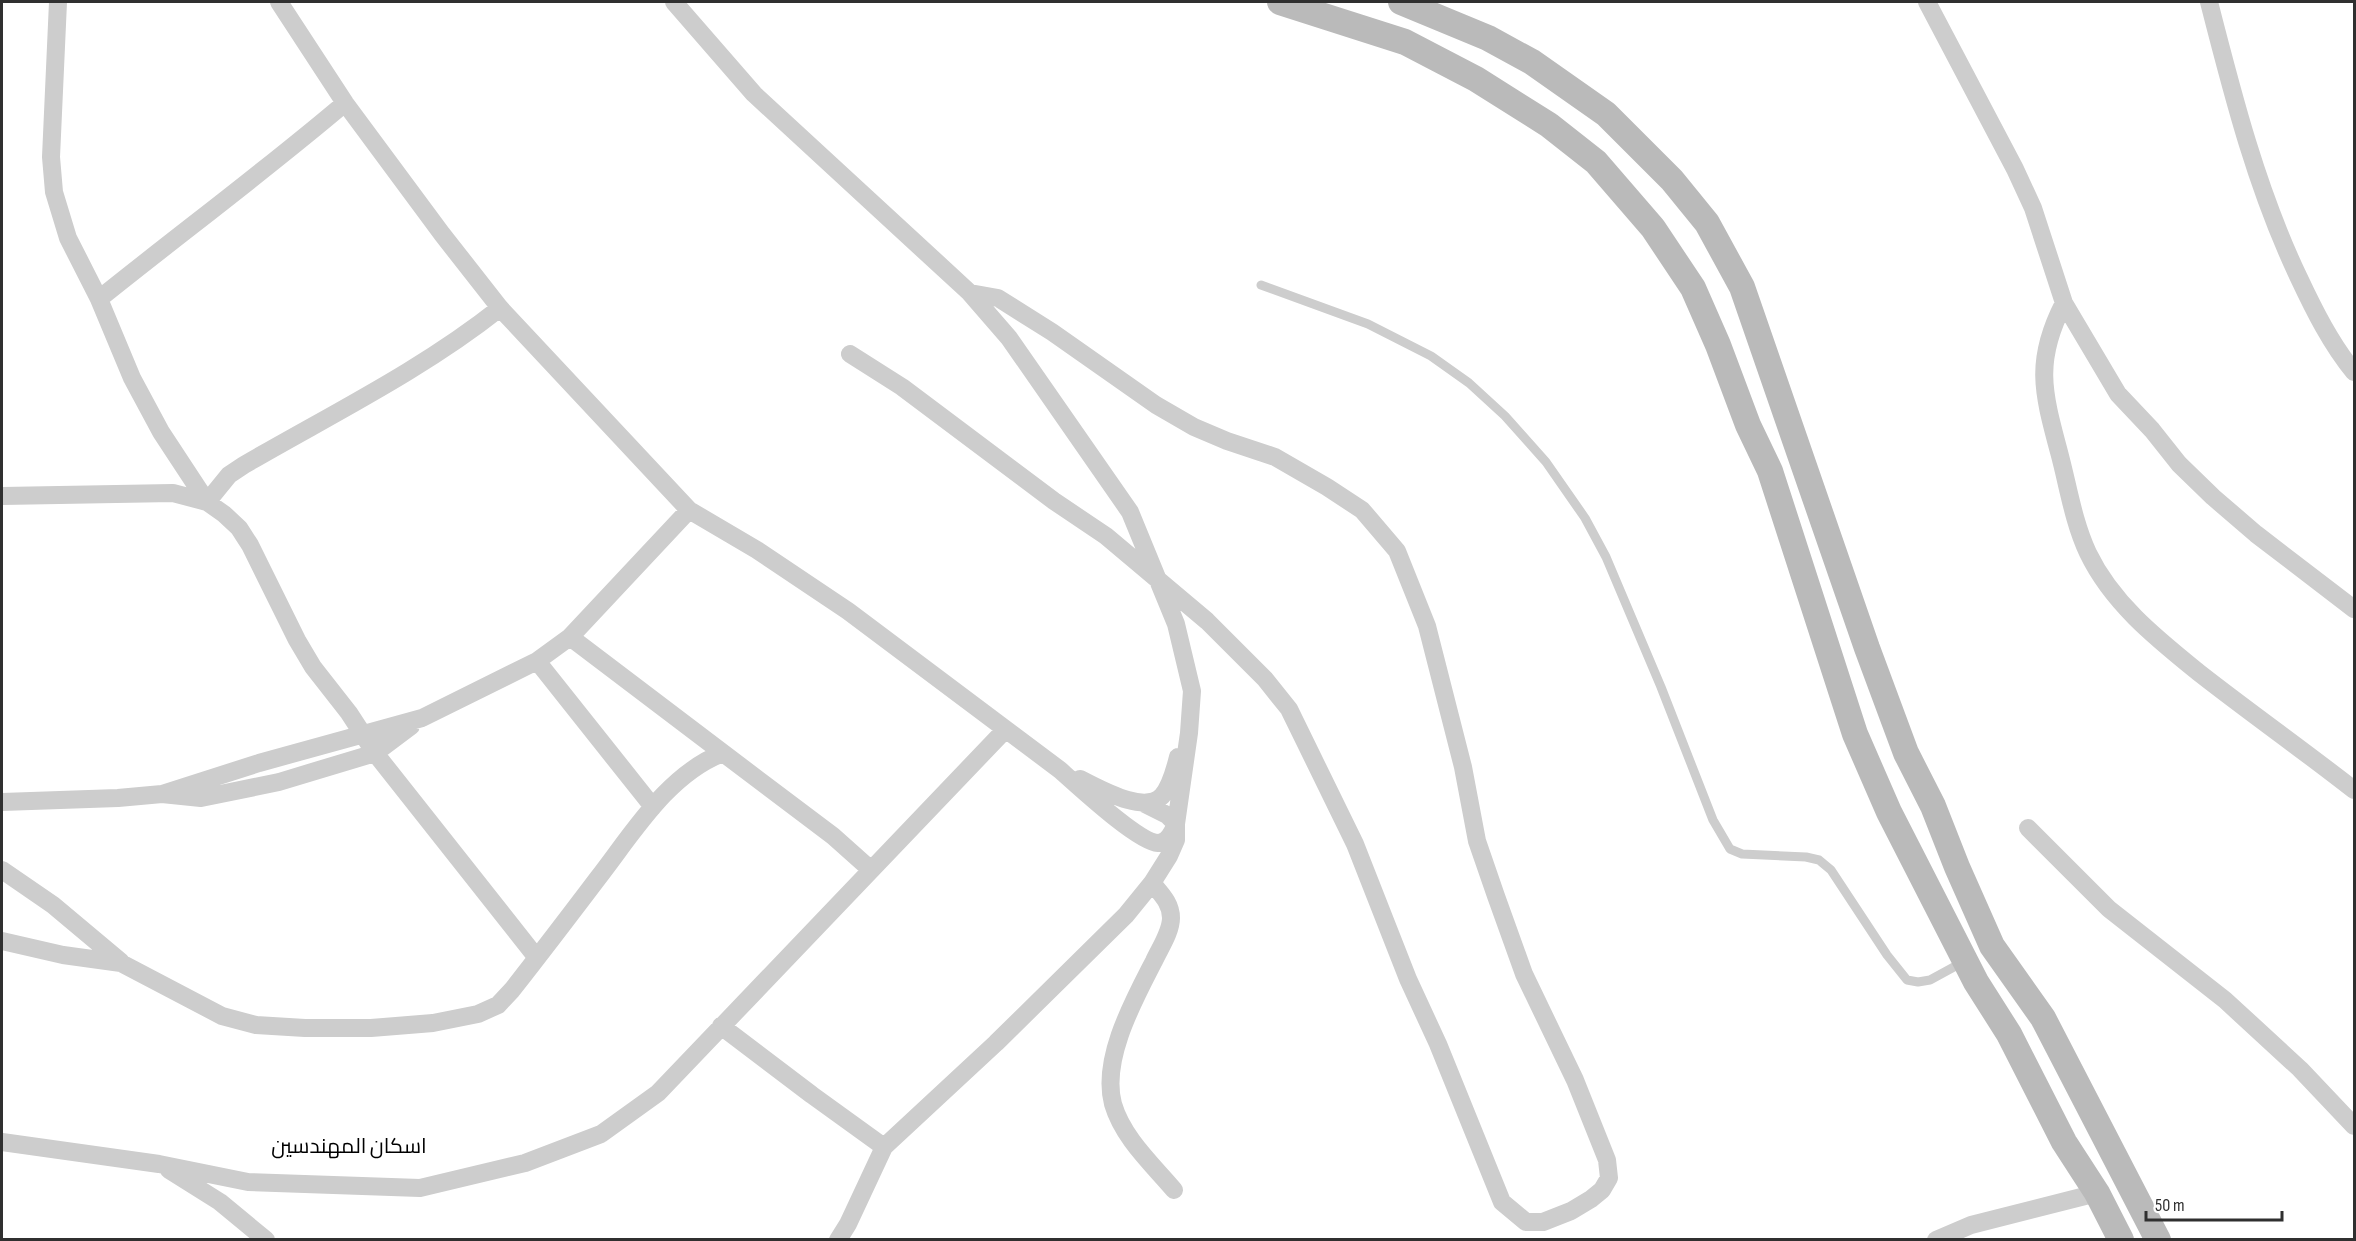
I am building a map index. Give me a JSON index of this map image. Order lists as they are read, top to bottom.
{
  "districts": ["اسكان المهندسين"],
  "scale_bar": "50 m"
}
